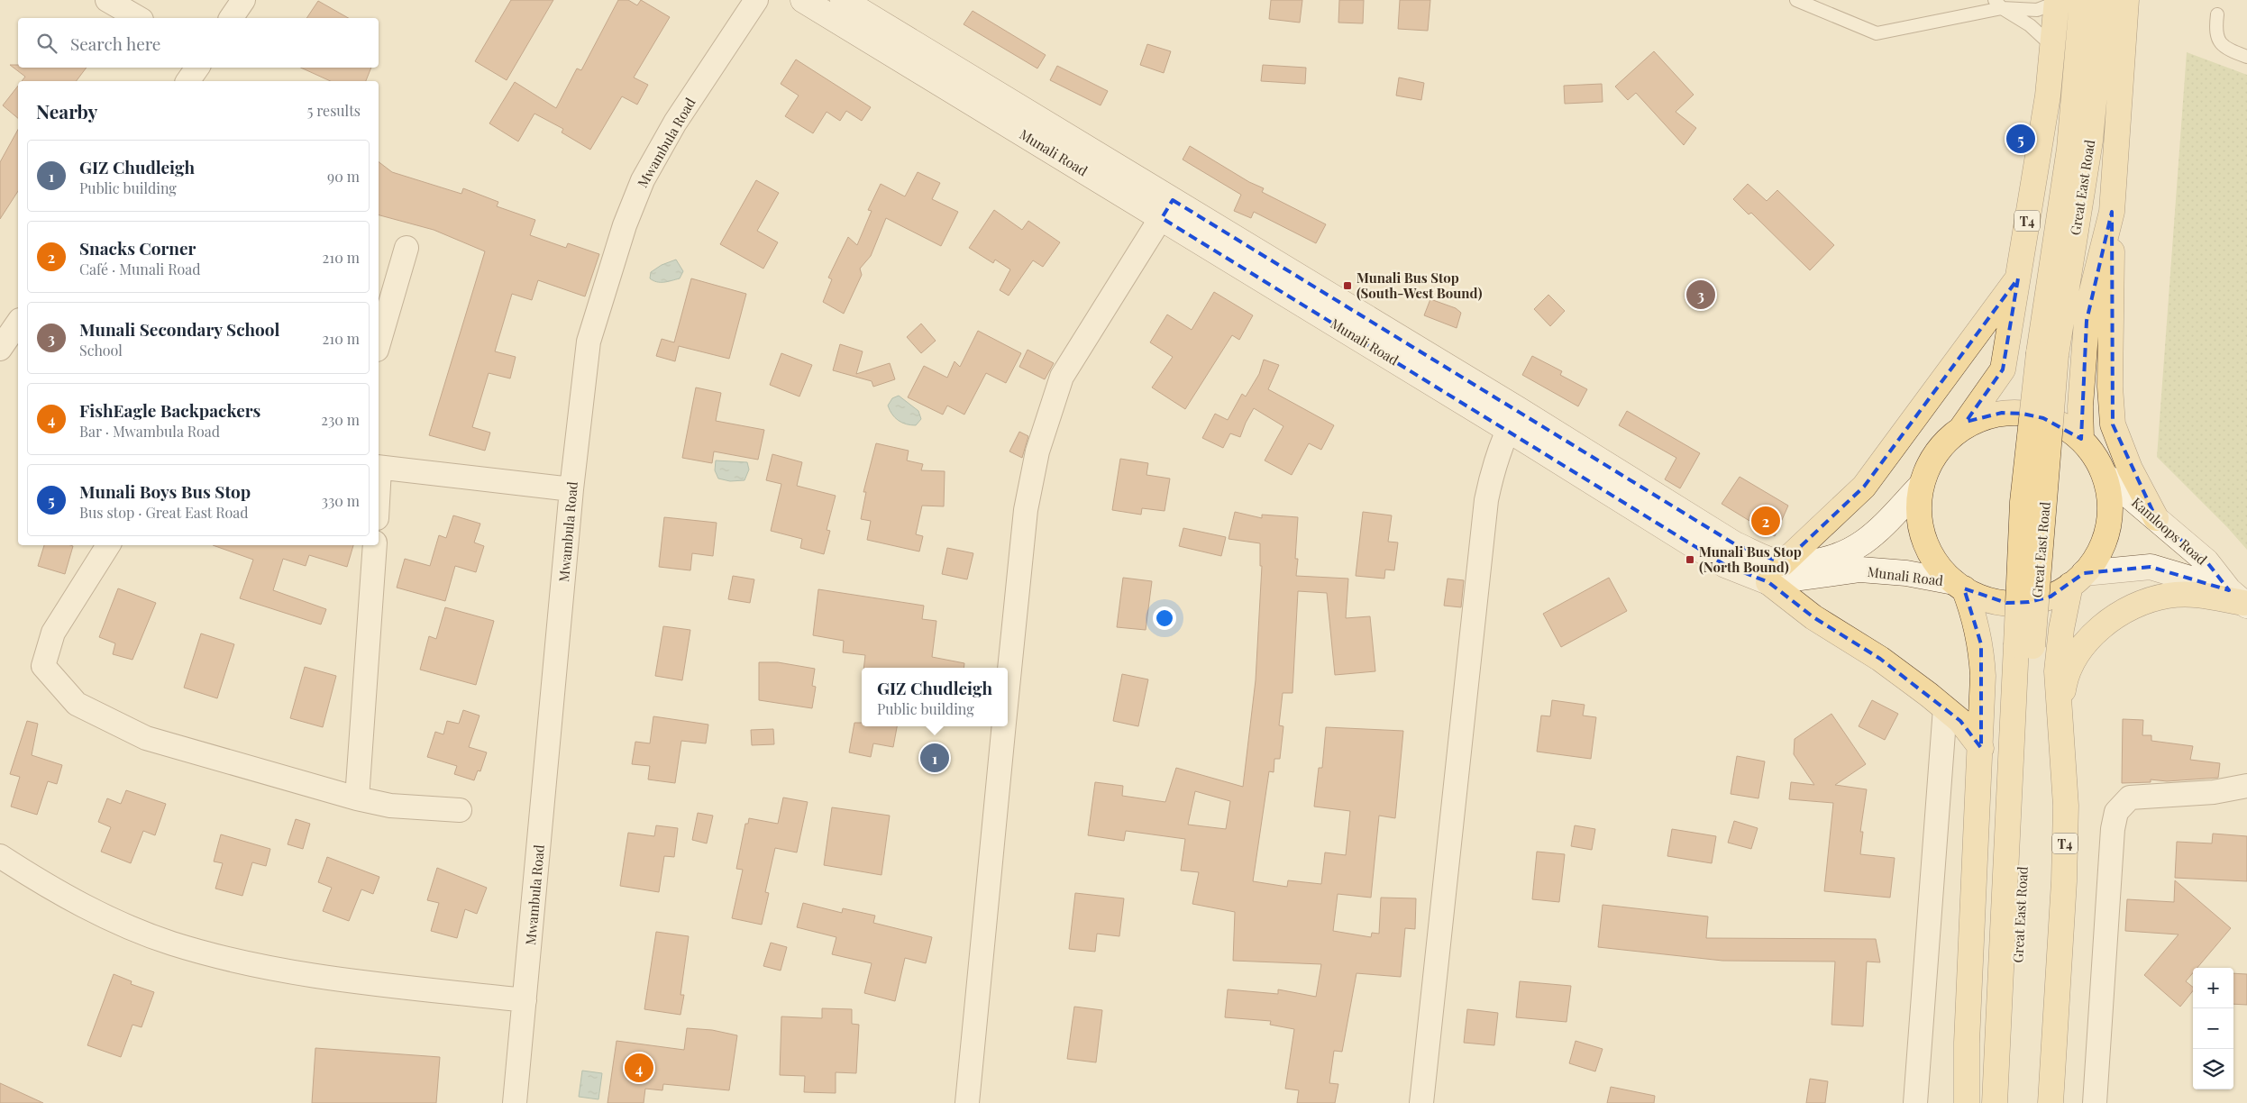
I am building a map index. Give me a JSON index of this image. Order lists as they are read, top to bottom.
{
  "streets": {
    "main road": [
      "Munali Road",
      "Great East Road",
      "T4",
      "Kamloops Road"
    ],
    "street": ["Mwambula Road"]
  },
  "crossings": [
    ["T4", "Kamloops Road"]
  ],
  "places": {
    "transit": ["Munali Bus Stop (South-West Bound)", "Munali Bus Stop (North Bound)"]
  },
  "page": {
    "search": "Search here",
    "heading": ["Nearby", "5 results"],
    "pins": [
      "5",
      "3",
      "2",
      "1",
      "4"
    ],
    "list": [
      {
        "mark": "1",
        "name": "GIZ Chudleigh",
        "note": "Public building",
        "value": "90 m"
      },
      {
        "mark": "2",
        "name": "Snacks Corner",
        "note": "Café · Munali Road",
        "value": "210 m"
      },
      {
        "mark": "3",
        "name": "Munali Secondary School",
        "note": "School",
        "value": "210 m"
      },
      {
        "mark": "4",
        "name": "FishEagle Backpackers",
        "note": "Bar · Mwambula Road",
        "value": "230 m"
      },
      {
        "mark": "5",
        "name": "Munali Boys Bus Stop",
        "note": "Bus stop · Great East Road",
        "value": "330 m"
      }
    ],
    "popup": ["GIZ Chudleigh", "Public building"],
    "map_buttons": ["+", "−"]
  }
}
